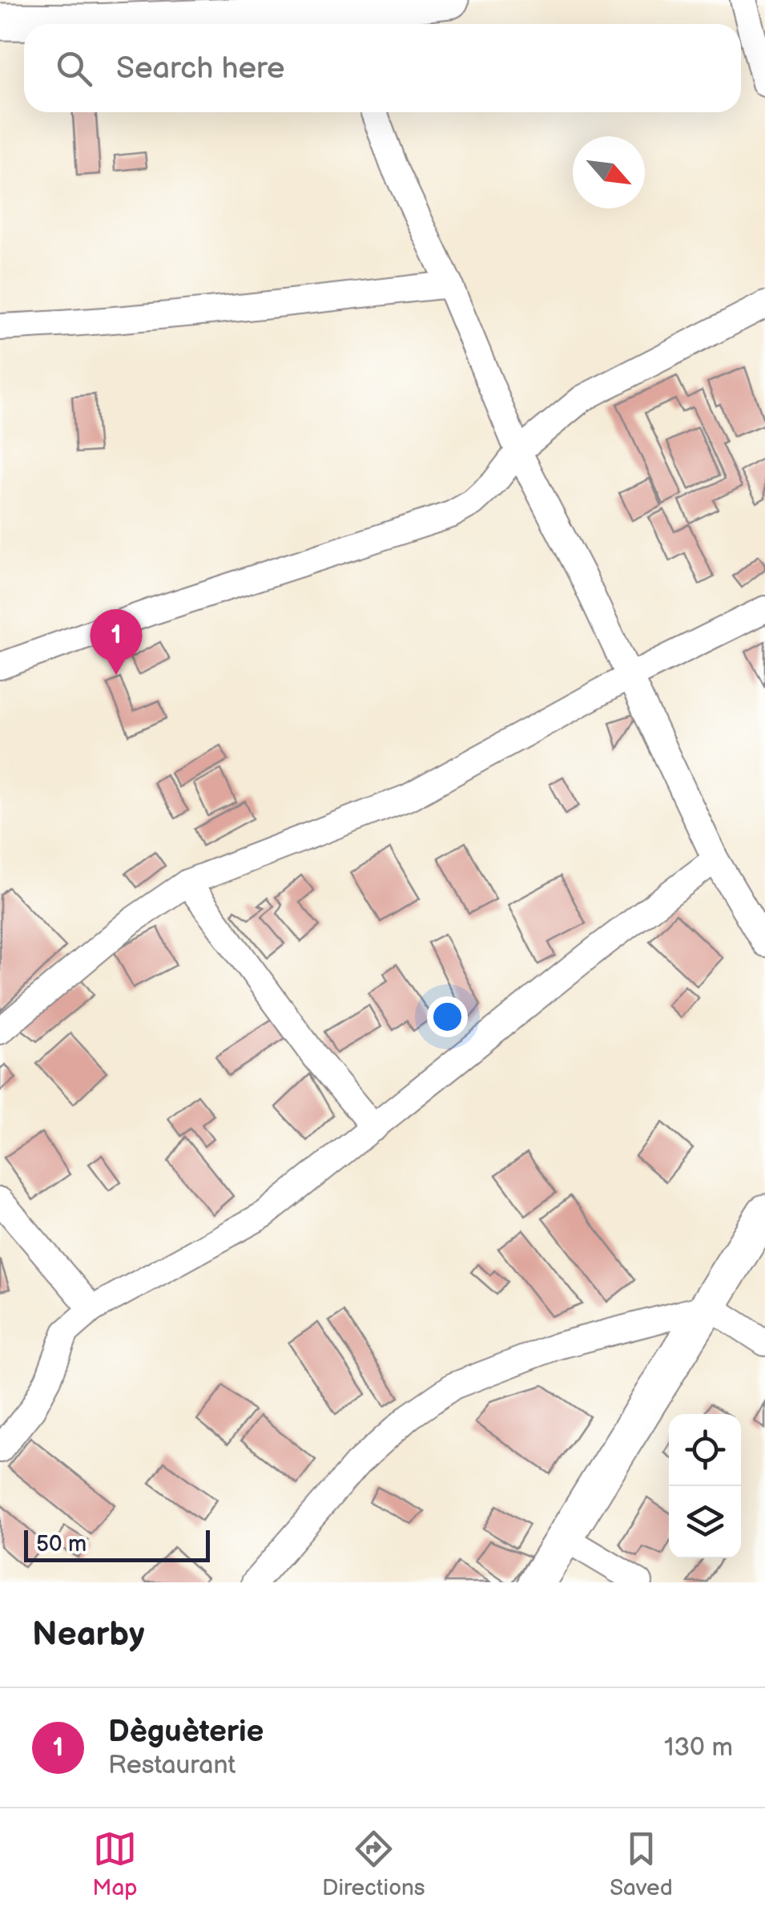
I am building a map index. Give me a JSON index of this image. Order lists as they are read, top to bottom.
{
  "scale_bar": "50 m",
  "north": "bottom right",
  "page": {
    "search": "Search here",
    "pins": "1",
    "scale": "50 m",
    "heading": "Nearby",
    "list": [
      {
        "mark": "1",
        "name": "Dèguèterie",
        "note": "Restaurant",
        "value": "130 m"
      }
    ],
    "nav": ["Map", "Directions", "Saved"]
  }
}
